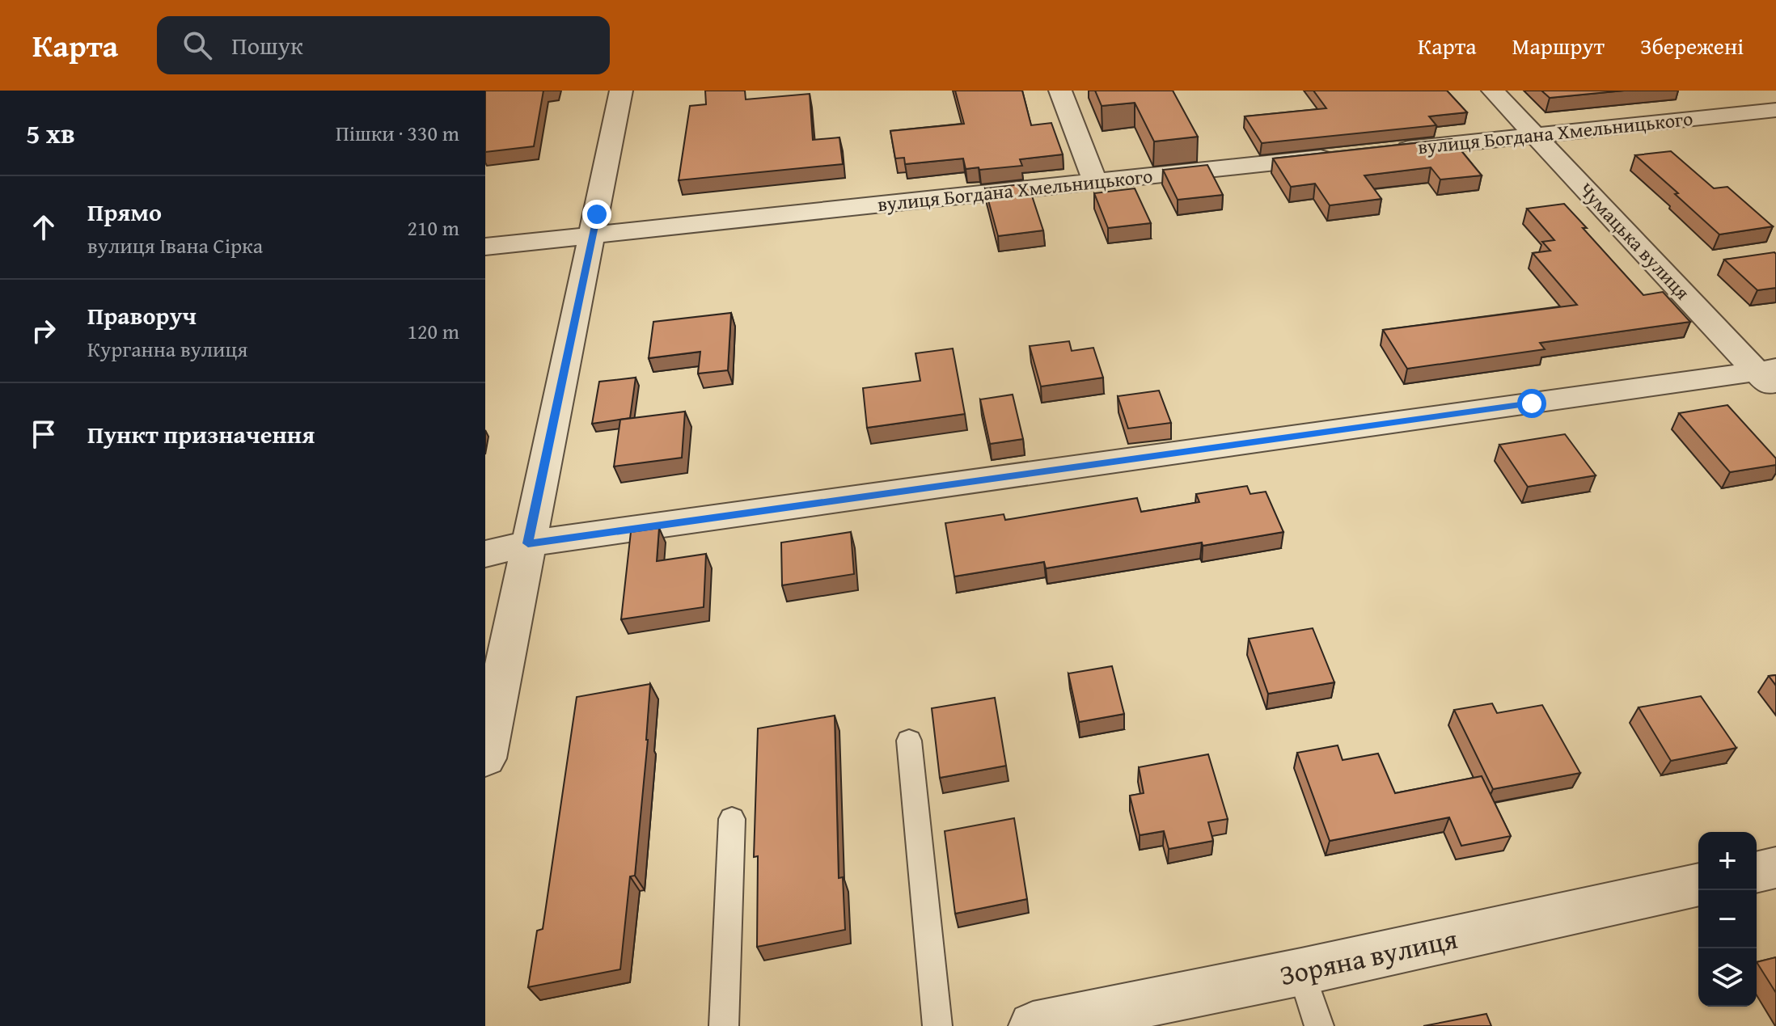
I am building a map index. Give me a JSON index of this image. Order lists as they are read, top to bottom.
{
  "streets": {
    "street": ["вулиця Богдана Хмельницького", "Чумацька вулиця", "Зоряна вулиця"]
  },
  "crossings": [
    ["вулиця Богдана Хмельницького", "Чумацька вулиця"]
  ],
  "page": {
    "header": "Карта",
    "search": "Пошук",
    "nav": ["Карта", "Маршрут", "Збережені"],
    "heading": ["5 хв", "Пішки · 330 m"],
    "list": [
      ["Прямо", "вулиця Івана Сірка", "210 m"],
      ["Праворуч", "Курганна вулиця", "120 m"],
      "Пункт призначення"
    ],
    "map_buttons": ["+", "−"]
  }
}
